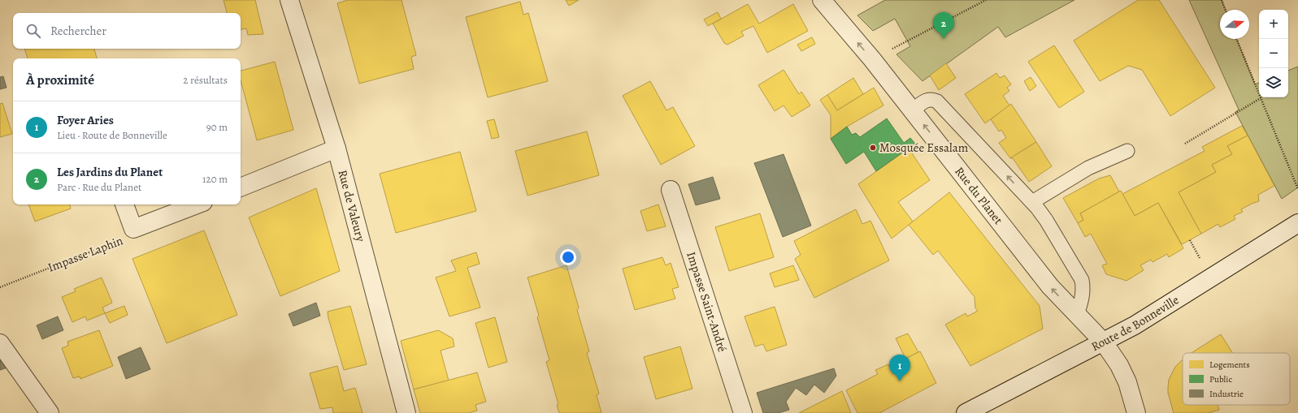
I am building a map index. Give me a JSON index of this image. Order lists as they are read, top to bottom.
{
  "streets": {
    "street": [
      "Rue du Planet",
      "Rue de Valeury",
      "Impasse Laphin",
      "Impasse Saint-André",
      "Route de Bonneville"
    ]
  },
  "crossings": [
    ["Rue du Planet", "Route de Bonneville"]
  ],
  "one_way": ["Rue du Planet"],
  "places": ["Mosquée Essalam"],
  "legend": ["Logements", "Public", "Industrie"],
  "north": "right",
  "page": {
    "map_buttons": ["+", "−"],
    "pins": ["2", "1"],
    "search": "Rechercher",
    "heading": ["À proximité", "2 résultats"],
    "list": [
      {
        "mark": "1",
        "name": "Foyer Aries",
        "note": "Lieu · Route de Bonneville",
        "value": "90 m"
      },
      {
        "mark": "2",
        "name": "Les Jardins du Planet",
        "note": "Parc · Rue du Planet",
        "value": "120 m"
      }
    ]
  }
}
